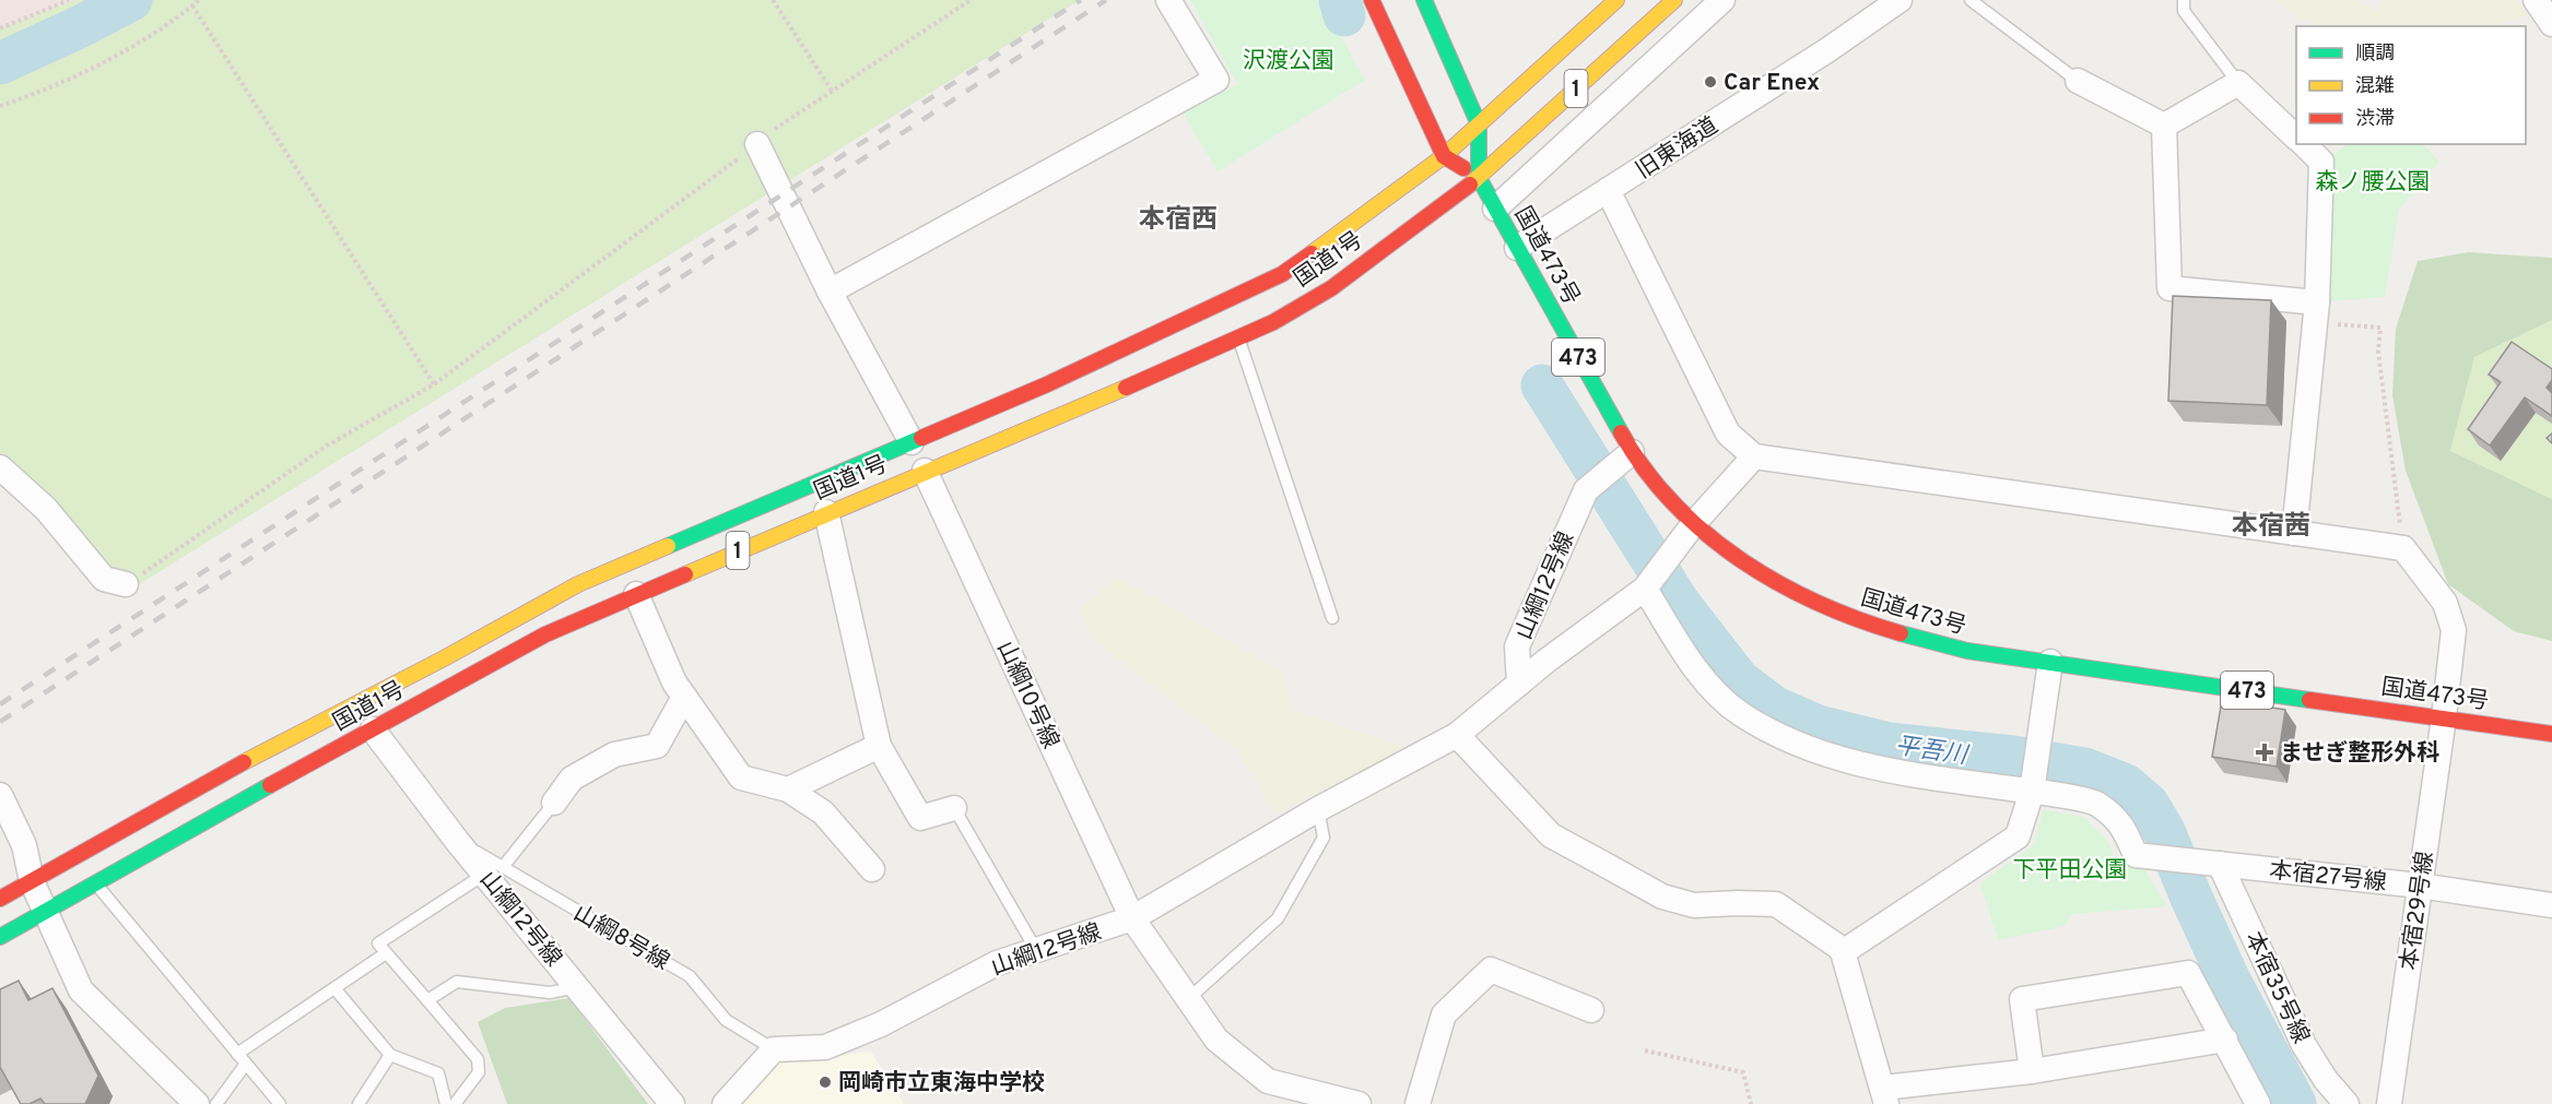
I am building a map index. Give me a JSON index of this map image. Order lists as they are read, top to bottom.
{
  "streets": {
    "highway": [
      "1",
      "国道473号",
      "国道1号",
      "473"
    ],
    "street": [
      "旧東海道",
      "山綱12号線",
      "山綱10号線",
      "本宿27号線",
      "本宿29号線",
      "本宿35号線"
    ],
    "lane": ["山綱8号線"]
  },
  "crossings": [
    ["旧東海道", "国道473号"],
    ["国道473号", "国道1号"],
    ["国道473号", "473"],
    ["国道473号", "山綱12号線"],
    ["国道473号", "本宿29号線"],
    ["国道1号", "473"],
    ["国道1号", "山綱12号線"],
    ["国道1号", "山綱10号線"],
    ["山綱12号線", "山綱10号線"],
    ["山綱12号線", "山綱8号線"],
    ["本宿27号線", "本宿29号線"],
    ["本宿27号線", "本宿35号線"]
  ],
  "districts": ["本宿西", "本宿茜"],
  "water": ["平吾川"],
  "parks": ["沢渡公園", "森ノ腰公園", "下平田公園"],
  "places": {
    "other": ["Car Enex", "岡崎市立東海中学校"],
    "health": ["ませぎ整形外科"]
  },
  "legend": ["順調", "混雑", "渋滞"]
}
